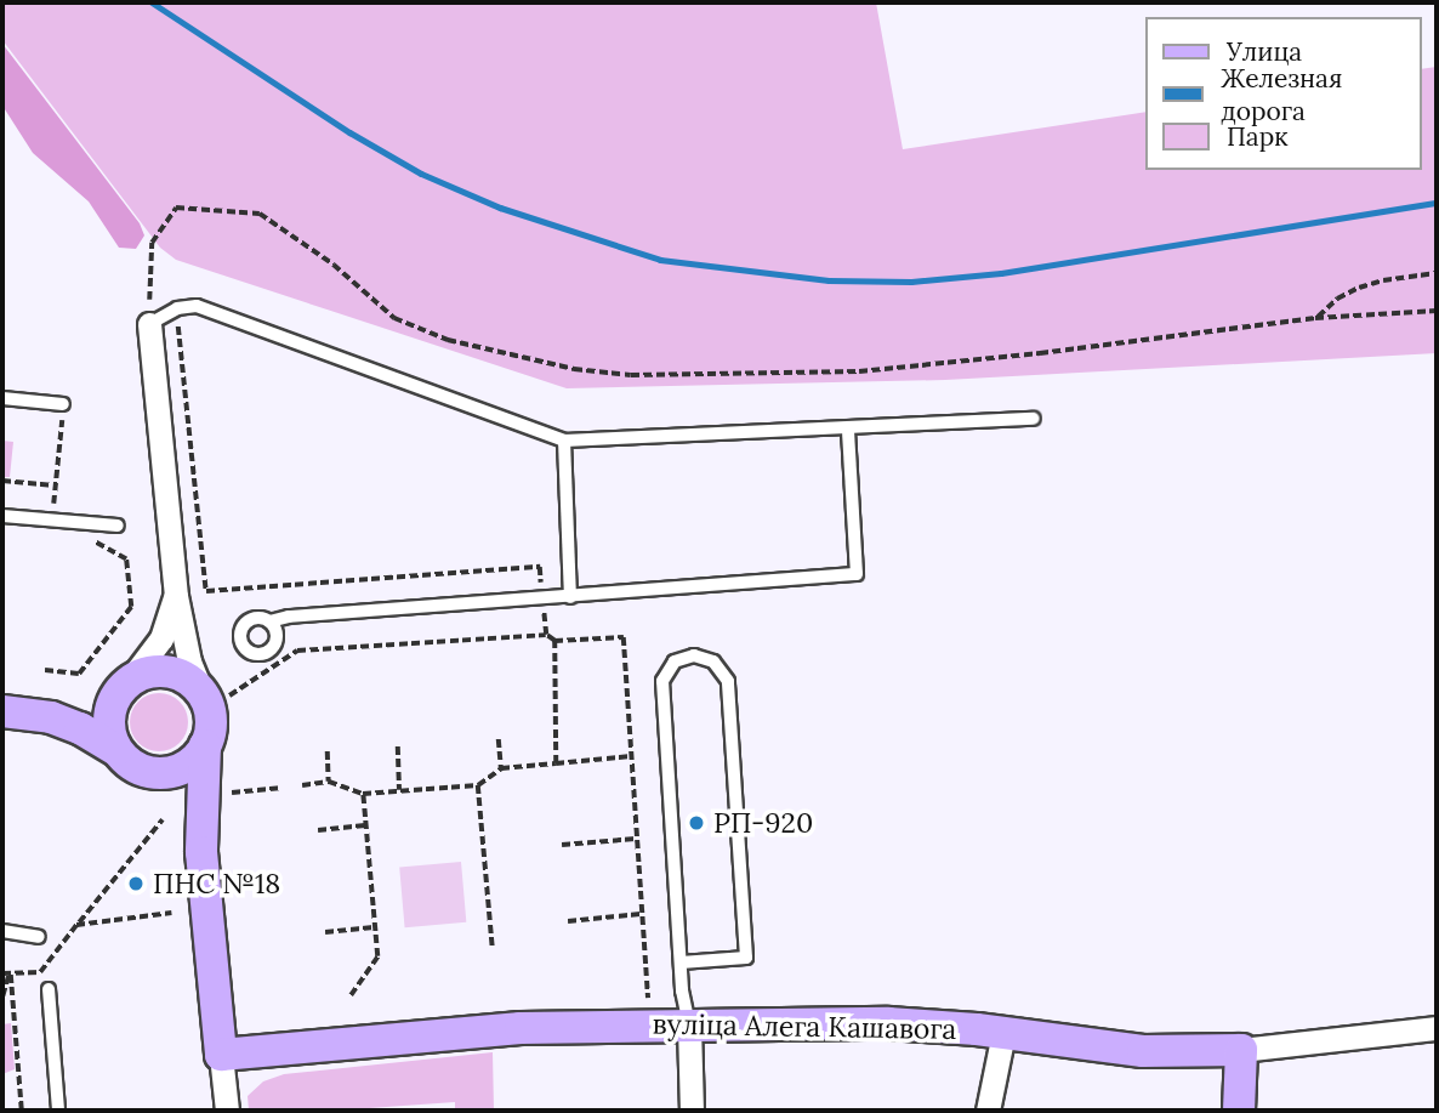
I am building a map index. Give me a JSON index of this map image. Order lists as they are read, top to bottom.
{
  "streets": {
    "street": ["вуліца Алега Кашавога"]
  },
  "places": ["РП-920", "ПНС №18"],
  "legend": ["Улица", "Железная дорога", "Парк"]
}
